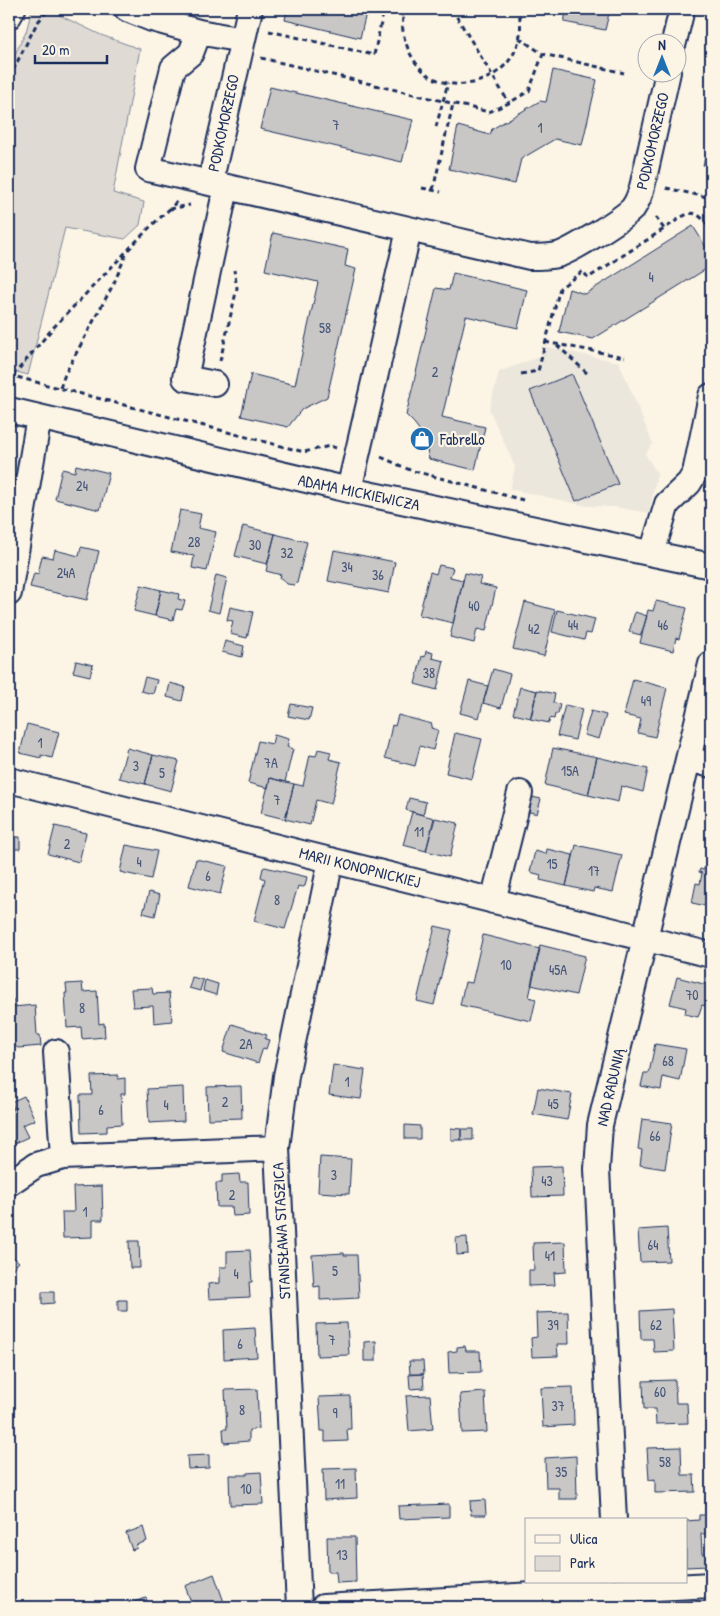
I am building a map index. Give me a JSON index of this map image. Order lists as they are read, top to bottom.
{
  "streets": {
    "street": [
      "PODKOMORZEGO",
      "ADAMA MICKIEWICZA",
      "MARII KONOPNICKIEJ",
      "NAD RADUNIĄ",
      "STANISŁAWA STASZICA"
    ]
  },
  "crossings": [
    ["MARII KONOPNICKIEJ", "NAD RADUNIĄ"],
    ["MARII KONOPNICKIEJ", "STANISŁAWA STASZICA"]
  ],
  "places": {
    "shop": ["Fabrello"]
  },
  "house_numbers": [
    "7",
    "1",
    "4",
    "58",
    "2",
    "24",
    "28",
    "30",
    "32",
    "34",
    "24A",
    "36",
    "40",
    "44",
    "46",
    "42",
    "38",
    "49",
    "1",
    "7A",
    "3",
    "15A",
    "5",
    "7",
    "11",
    "2",
    "4",
    "15",
    "17",
    "6",
    "8",
    "10",
    "45A",
    "70",
    "8",
    "2A",
    "68",
    "1",
    "2",
    "45",
    "4",
    "6",
    "66",
    "3",
    "43",
    "2",
    "1",
    "64",
    "41",
    "5",
    "4",
    "39",
    "62",
    "7",
    "6",
    "60",
    "37",
    "8",
    "9",
    "58",
    "35",
    "11",
    "10",
    "13"
  ],
  "legend": ["Ulica", "Park"],
  "scale_bar": "20 m",
  "north": "top"
}
